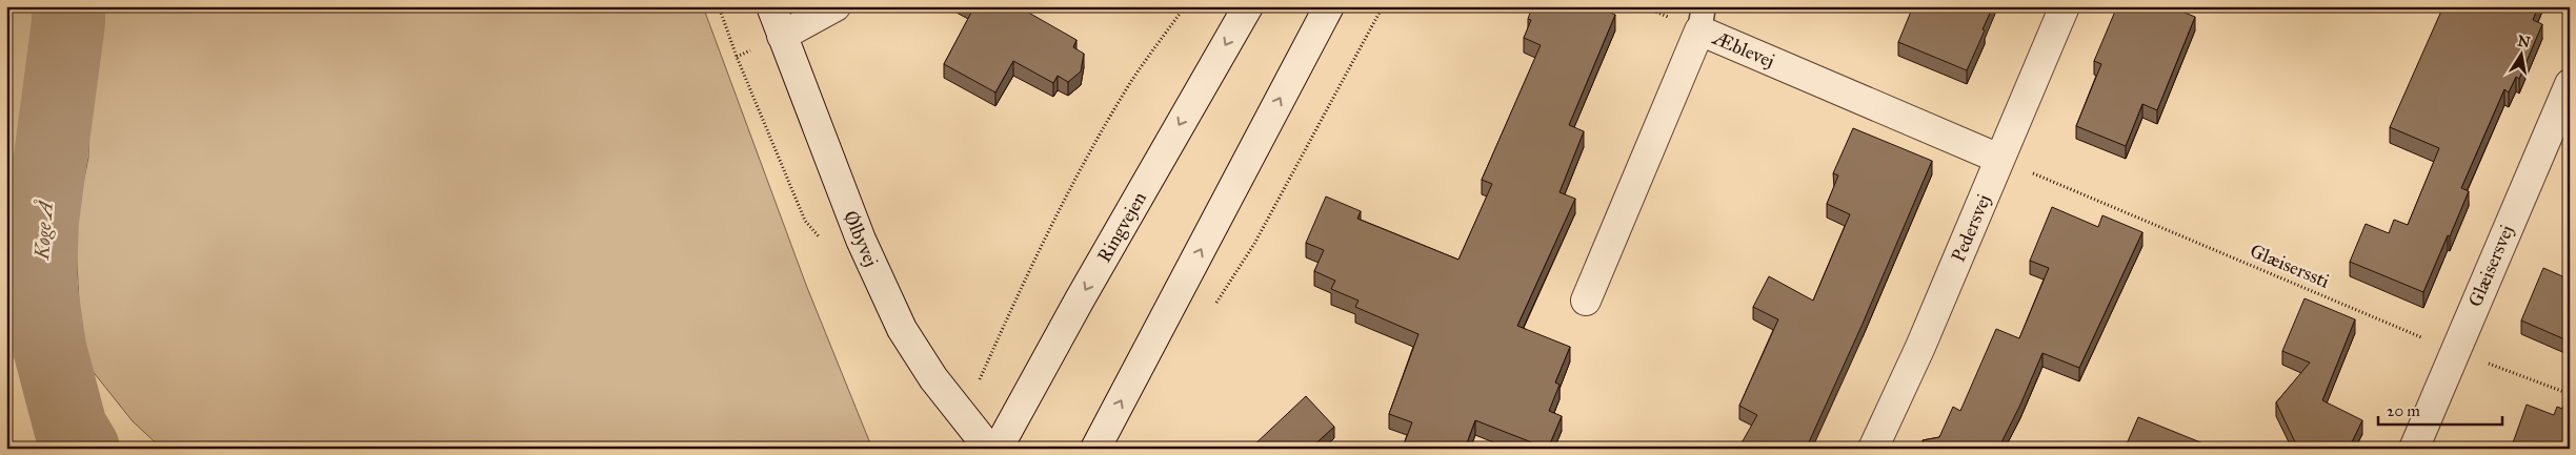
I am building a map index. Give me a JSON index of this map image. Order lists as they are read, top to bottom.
{
  "streets": {
    "street": [
      "Æblevej",
      "Ringvejen",
      "Pedersvej",
      "Ølbyvej",
      "Glæisersvej"
    ],
    "path": ["Glæiserssti"]
  },
  "crossings": [
    ["Æblevej", "Pedersvej"],
    ["Æblevej", "Glæiserssti"],
    ["Pedersvej", "Glæiserssti"],
    ["Glæiserssti", "Glæisersvej"]
  ],
  "water": ["Køge Å"],
  "scale_bar": "20 m",
  "north": "top"
}
